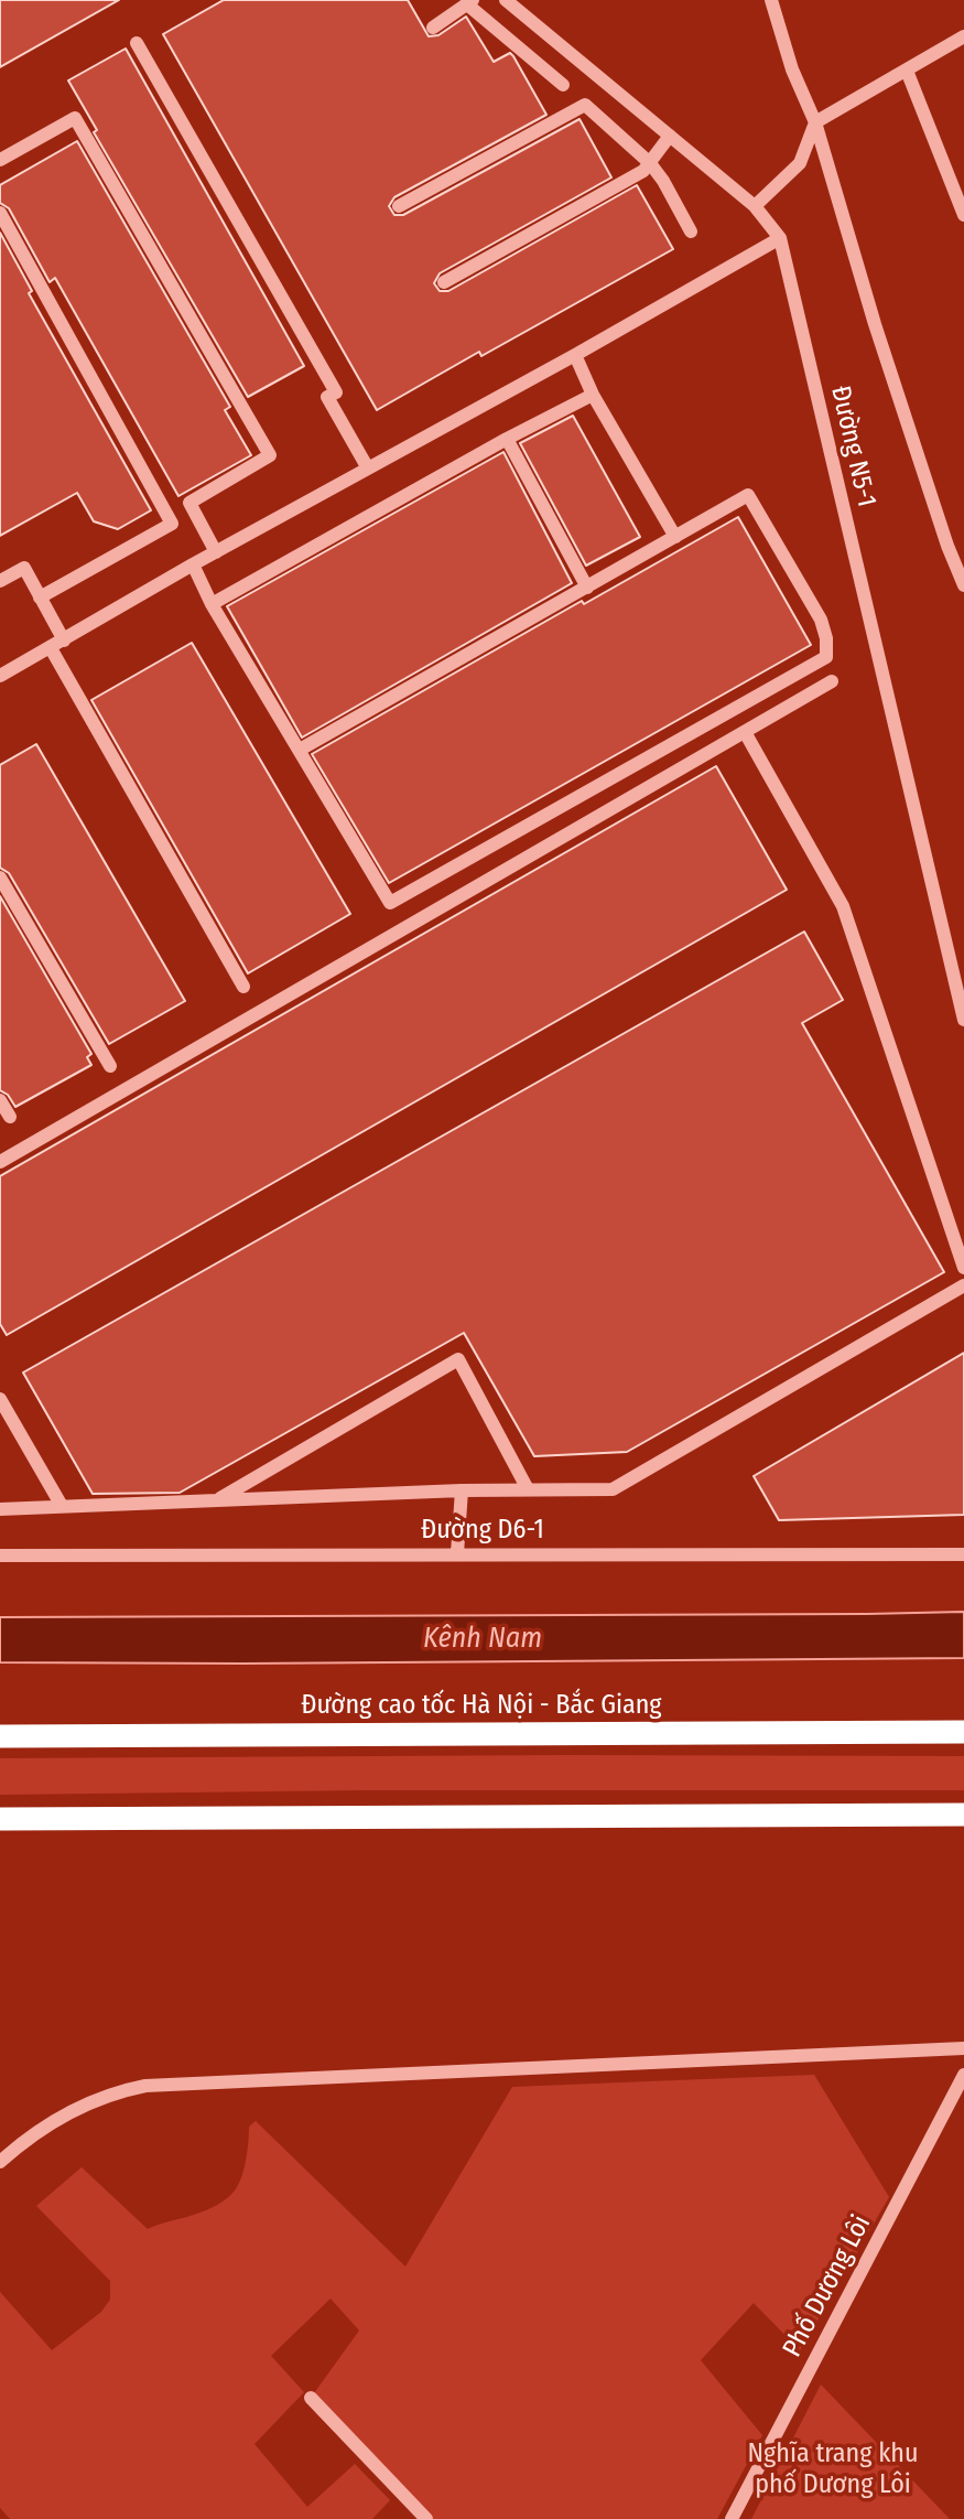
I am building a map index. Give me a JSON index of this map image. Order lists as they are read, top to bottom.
{
  "streets": {
    "highway": ["Đường cao tốc Hà Nội - Bắc Giang"],
    "street": ["Đường N5-1", "Đường D6-1", "Phố Dương Lôi"]
  },
  "water": ["Kênh Nam"],
  "parks": ["Nghĩa trang khu phố Dương Lôi"]
}
